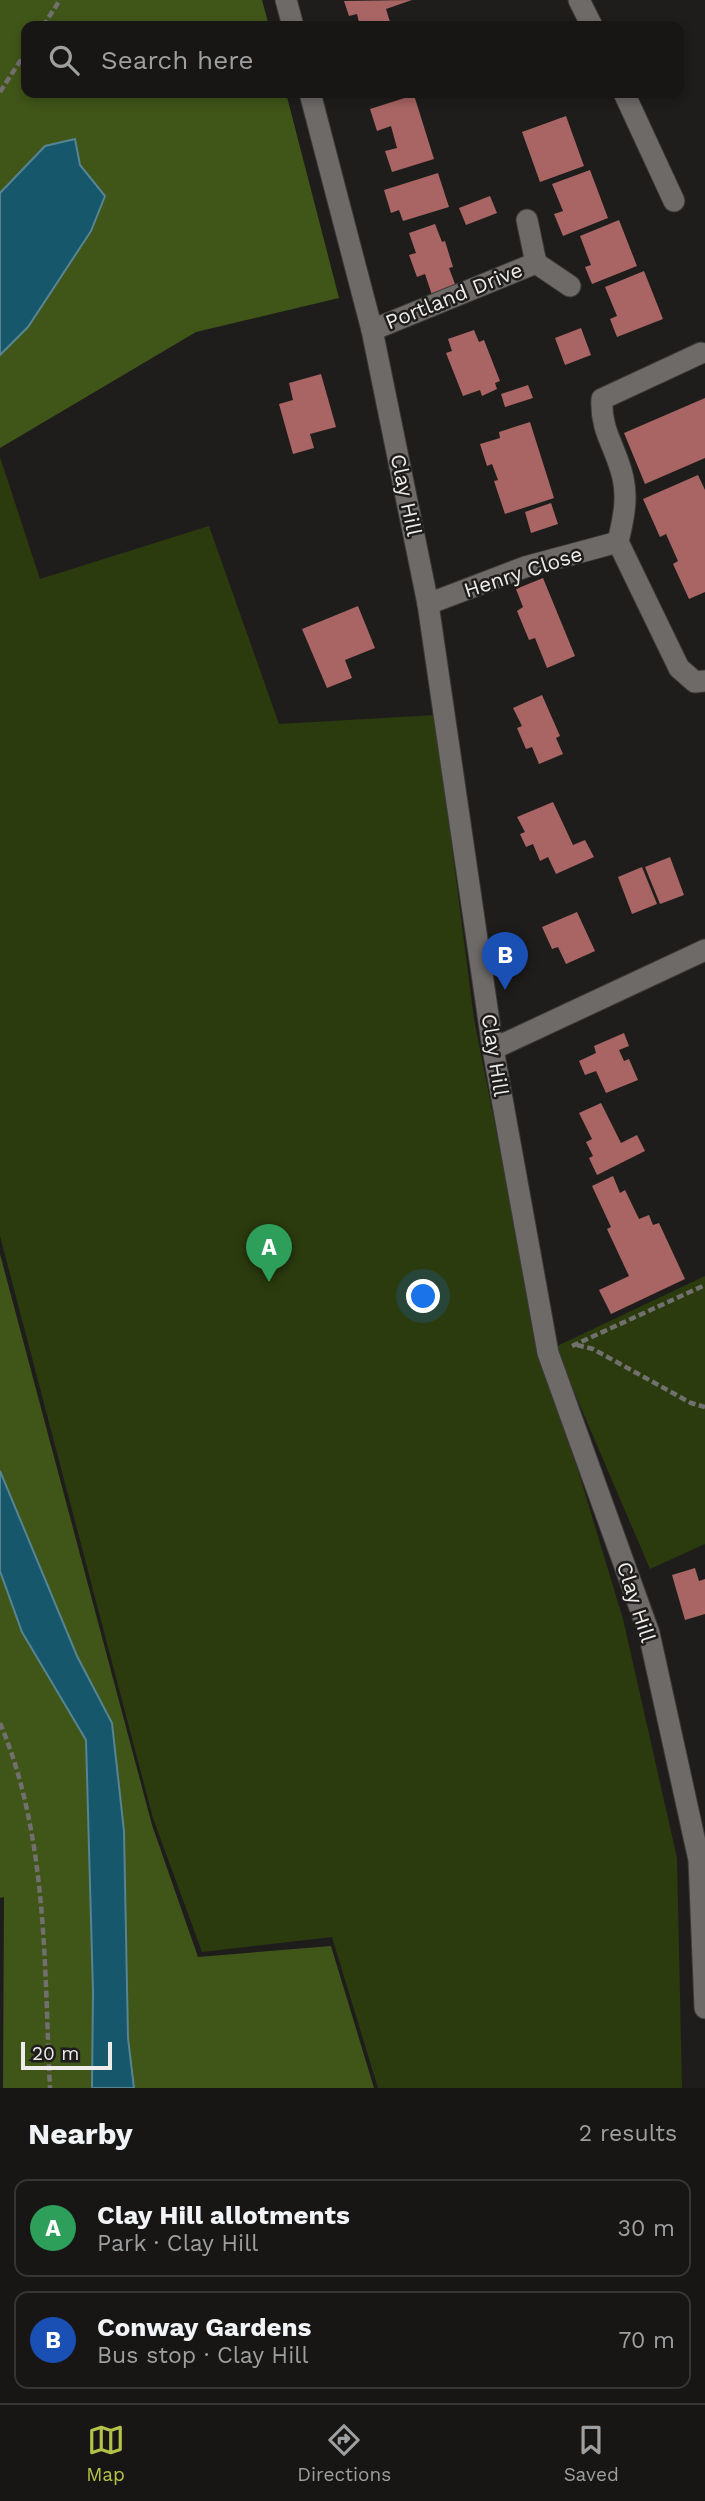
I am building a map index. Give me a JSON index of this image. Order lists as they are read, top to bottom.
{
  "streets": {
    "street": ["Portland Drive", "Clay Hill", "Henry Close"]
  },
  "crossings": [
    ["Portland Drive", "Clay Hill"],
    ["Clay Hill", "Henry Close"]
  ],
  "scale_bar": "20 m",
  "page": {
    "search": "Search here",
    "pins": ["B", "A"],
    "scale": "20 m",
    "heading": ["Nearby", "2 results"],
    "list": [
      {
        "mark": "A",
        "name": "Clay Hill allotments",
        "note": "Park · Clay Hill",
        "value": "30 m"
      },
      {
        "mark": "B",
        "name": "Conway Gardens",
        "note": "Bus stop · Clay Hill",
        "value": "70 m"
      }
    ],
    "nav": ["Map", "Directions", "Saved"]
  }
}
